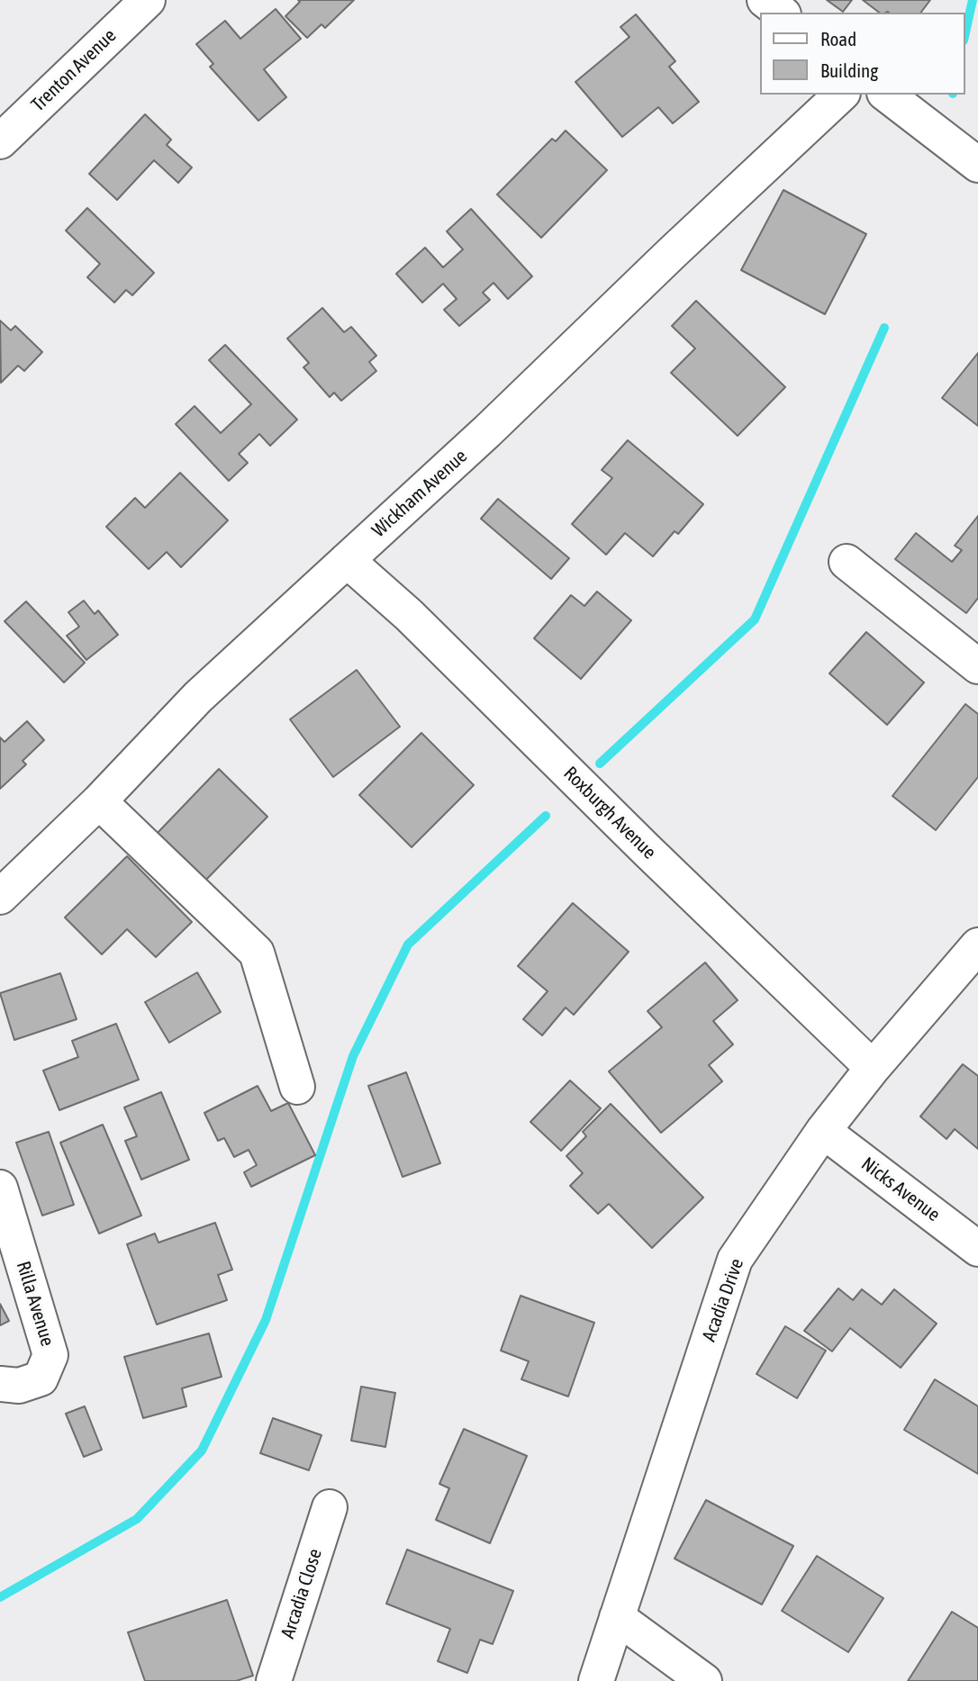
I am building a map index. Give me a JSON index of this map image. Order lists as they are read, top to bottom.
{
  "streets": {
    "street": [
      "Trenton Avenue",
      "Wickham Avenue",
      "Roxburgh Avenue",
      "Nicks Avenue",
      "Acadia Drive",
      "Rilla Avenue",
      "Arcadia Close"
    ]
  },
  "crossings": [
    ["Wickham Avenue", "Roxburgh Avenue"],
    ["Roxburgh Avenue", "Acadia Drive"],
    ["Nicks Avenue", "Acadia Drive"]
  ],
  "legend": ["Road", "Building"]
}
